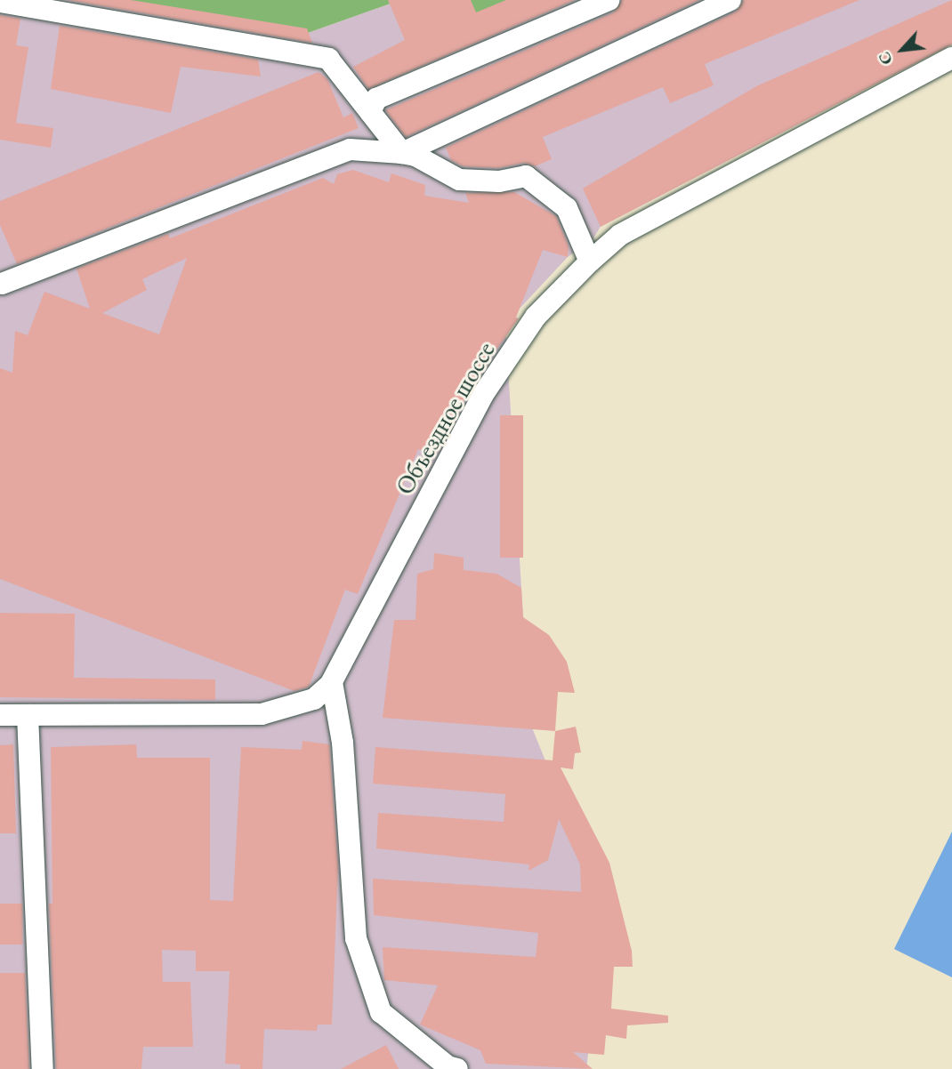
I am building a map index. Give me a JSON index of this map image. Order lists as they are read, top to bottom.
{
  "streets": {
    "street": ["Объездное шоссе"]
  },
  "north": "bottom left"
}
